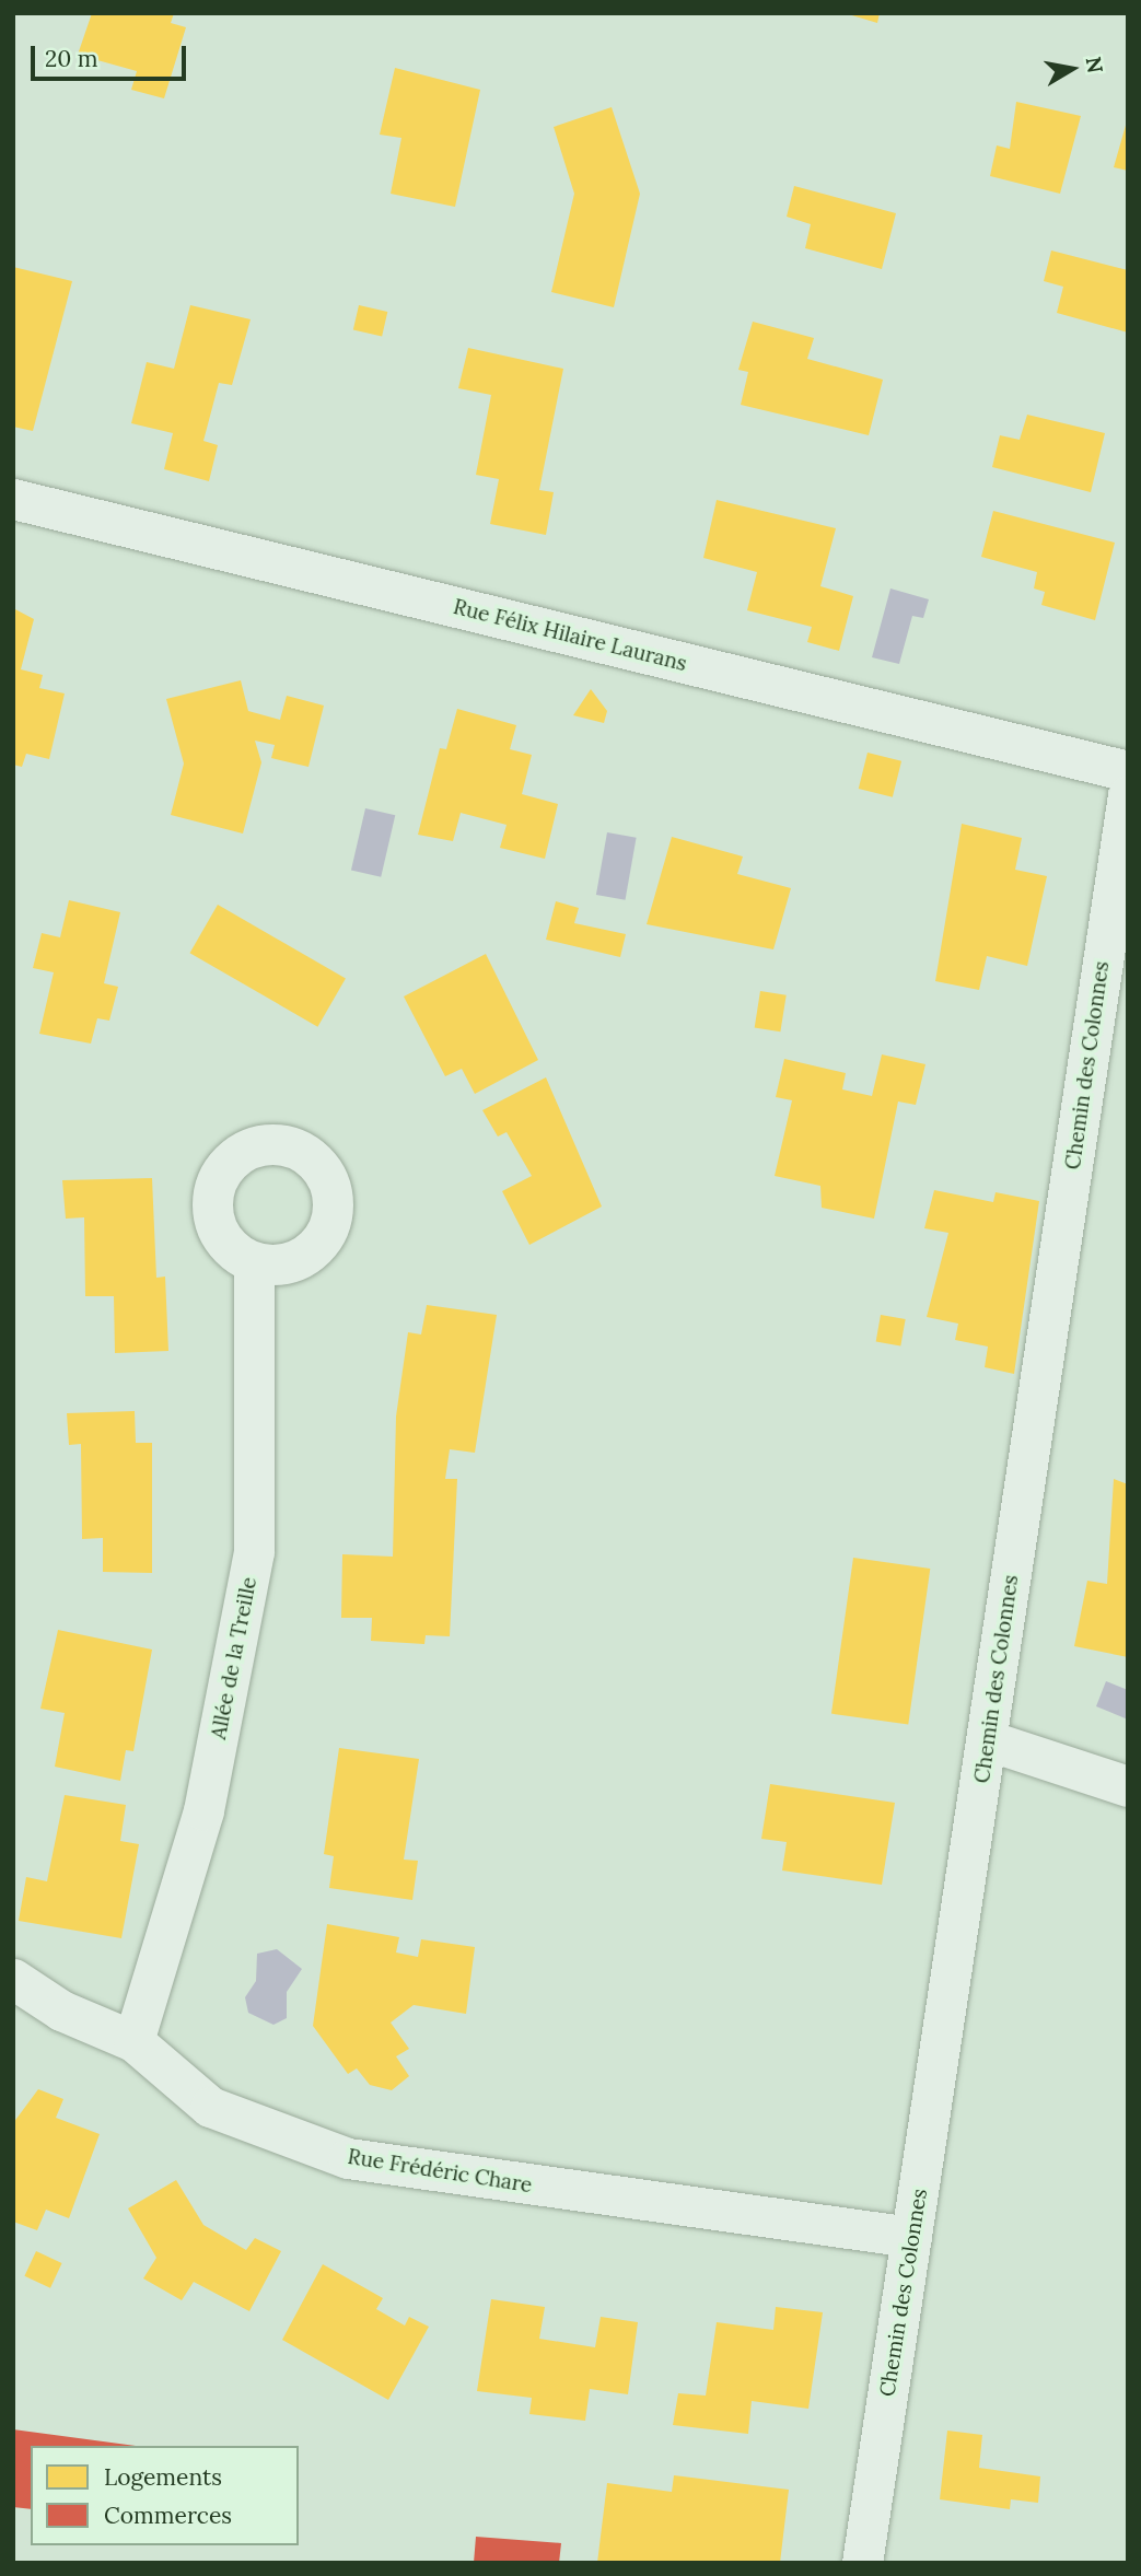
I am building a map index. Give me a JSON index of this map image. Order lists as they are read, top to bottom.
{
  "streets": {
    "street": [
      "Rue Félix Hilaire Laurans",
      "Chemin des Colonnes",
      "Allée de la Treille",
      "Rue Frédéric Chare"
    ]
  },
  "crossings": [
    ["Chemin des Colonnes", "Rue Frédéric Chare"],
    ["Allée de la Treille", "Rue Frédéric Chare"]
  ],
  "legend": ["Logements", "Commerces"],
  "scale_bar": "20 m",
  "north": "right"
}
